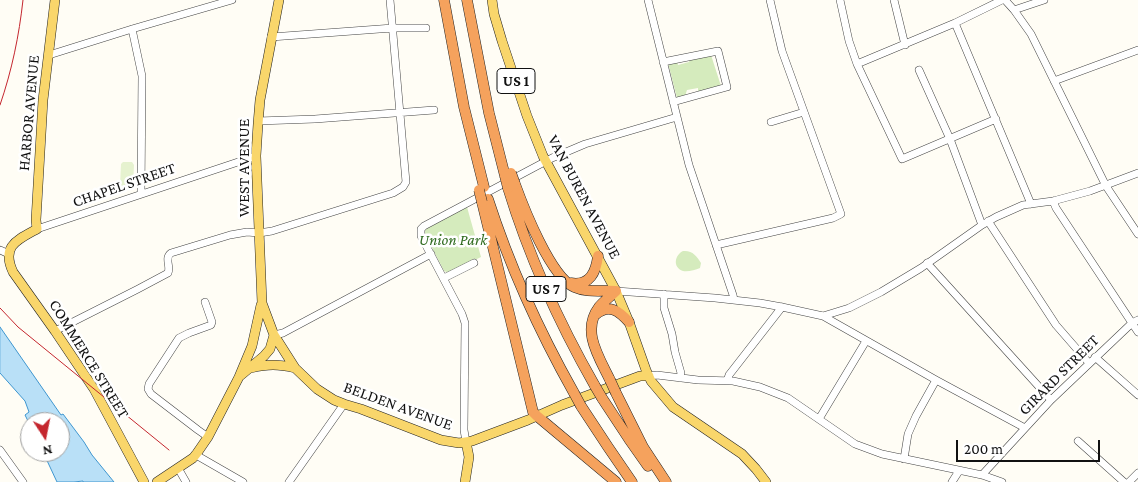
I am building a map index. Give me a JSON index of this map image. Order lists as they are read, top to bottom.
{
  "streets": {
    "highway": ["US 7"],
    "main road": [
      "US 1",
      "HARBOR AVENUE",
      "WEST AVENUE",
      "CHAPEL STREET",
      "VAN BUREN AVENUE",
      "COMMERCE STREET",
      "BELDEN AVENUE"
    ],
    "street": ["GIRARD STREET"]
  },
  "crossings": [
    ["HARBOR AVENUE", "CHAPEL STREET"],
    ["WEST AVENUE", "CHAPEL STREET"],
    ["WEST AVENUE", "BELDEN AVENUE"],
    ["CHAPEL STREET", "COMMERCE STREET"],
    ["VAN BUREN AVENUE", "BELDEN AVENUE"]
  ],
  "parks": ["Union Park"],
  "scale_bar": "200 m",
  "north": "bottom"
}
